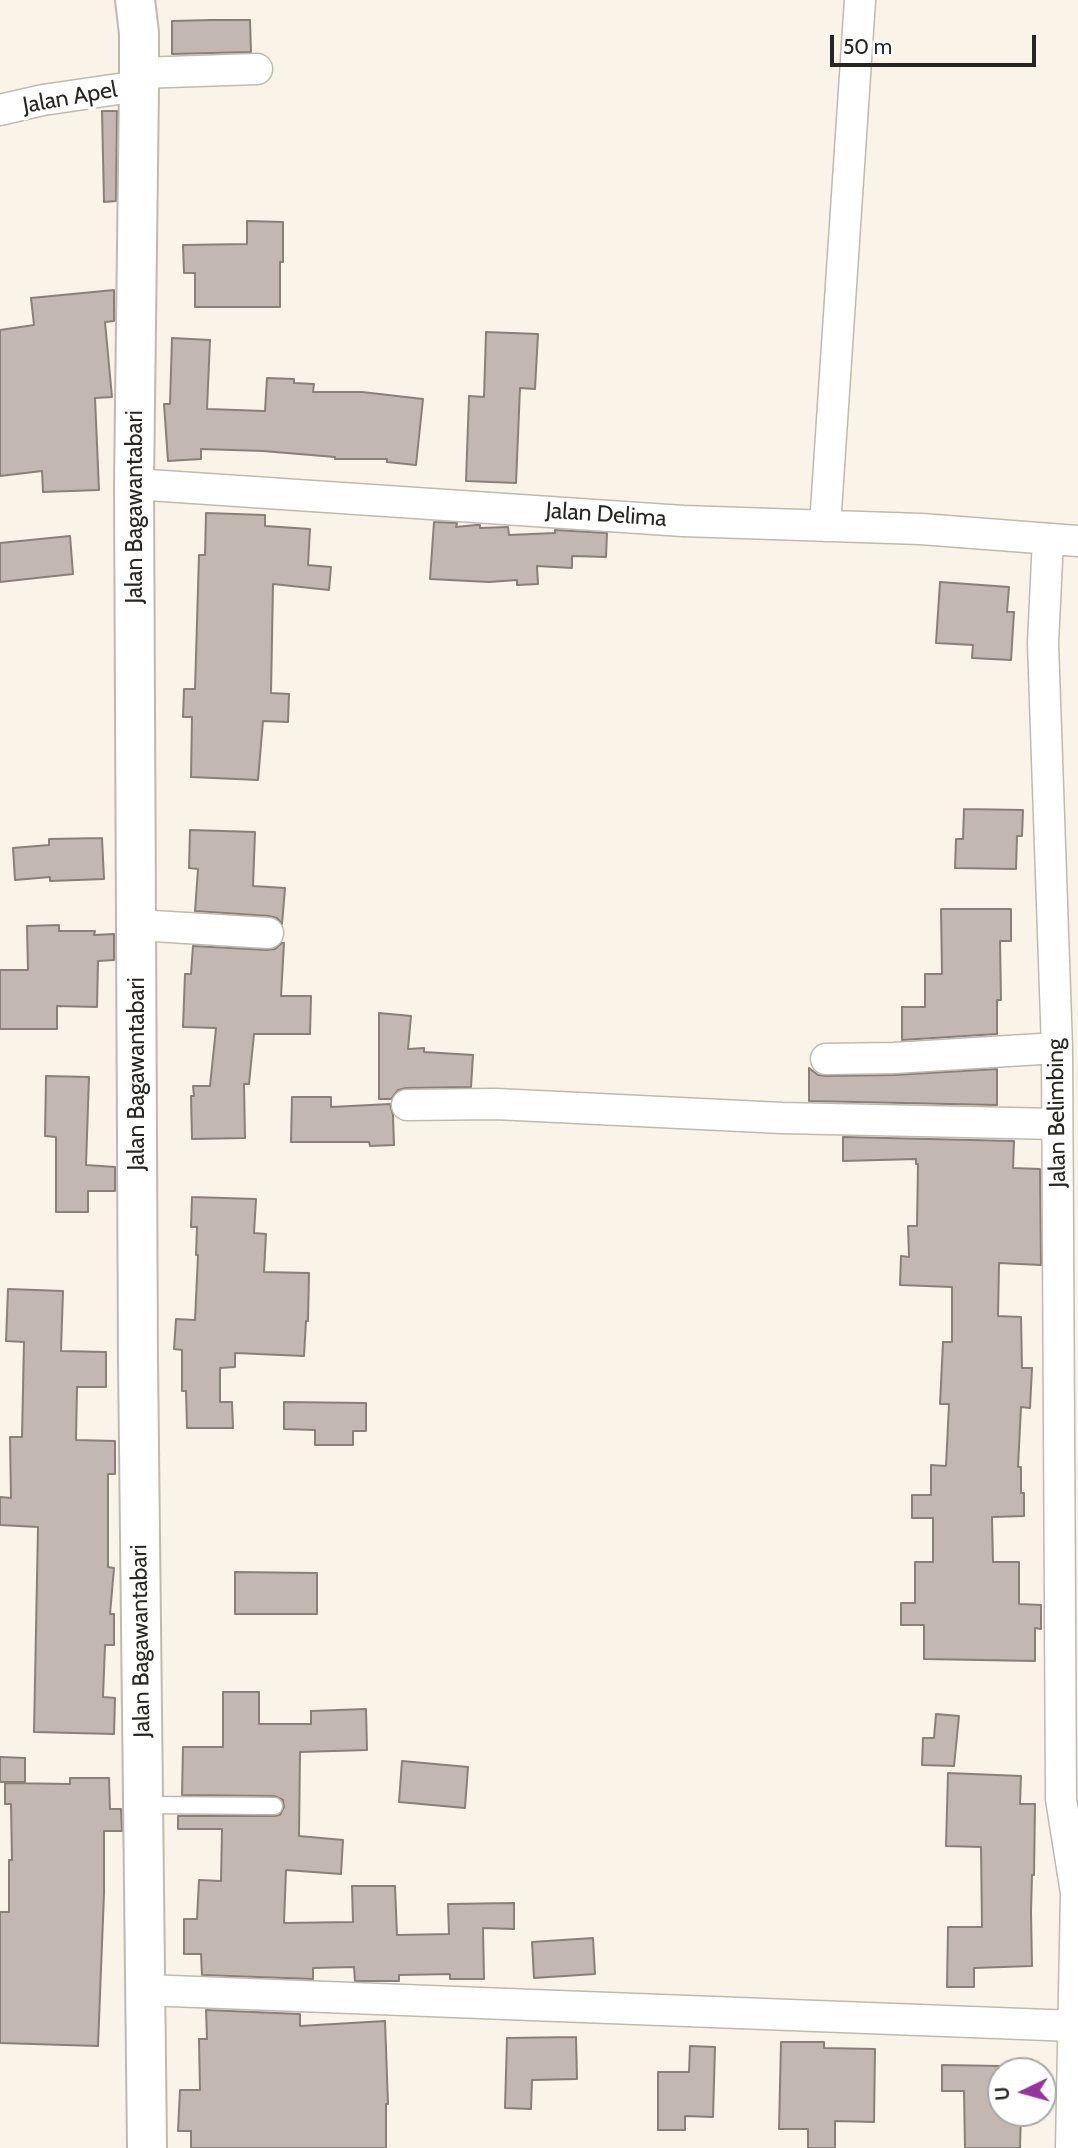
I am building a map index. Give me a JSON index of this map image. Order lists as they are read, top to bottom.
{
  "streets": {
    "street": [
      "Jalan Apel",
      "Jalan Bagawantabari",
      "Jalan Delima",
      "Jalan Belimbing"
    ]
  },
  "crossings": [
    ["Jalan Apel", "Jalan Bagawantabari"],
    ["Jalan Bagawantabari", "Jalan Delima"],
    ["Jalan Delima", "Jalan Belimbing"]
  ],
  "scale_bar": "50 m",
  "north": "left"
}
